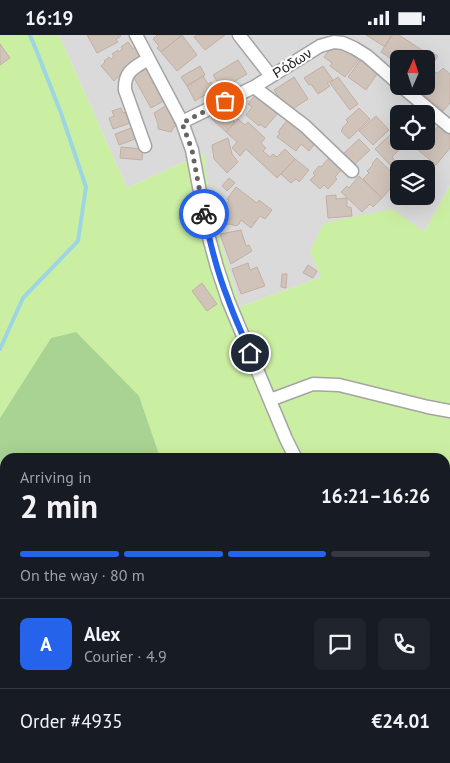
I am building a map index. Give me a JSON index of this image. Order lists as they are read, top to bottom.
{
  "streets": {
    "street": ["Ρόδων"]
  },
  "north": "top",
  "page": {
    "status": "16:19",
    "heading": ["2 min", "Arriving in", "16:21–16:26"],
    "panel": [
      "Alex",
      "Courier · 4.9",
      "Order #4935",
      "€24.01"
    ],
    "bar": "On the way · 80 m",
    "round": "A"
  }
}
